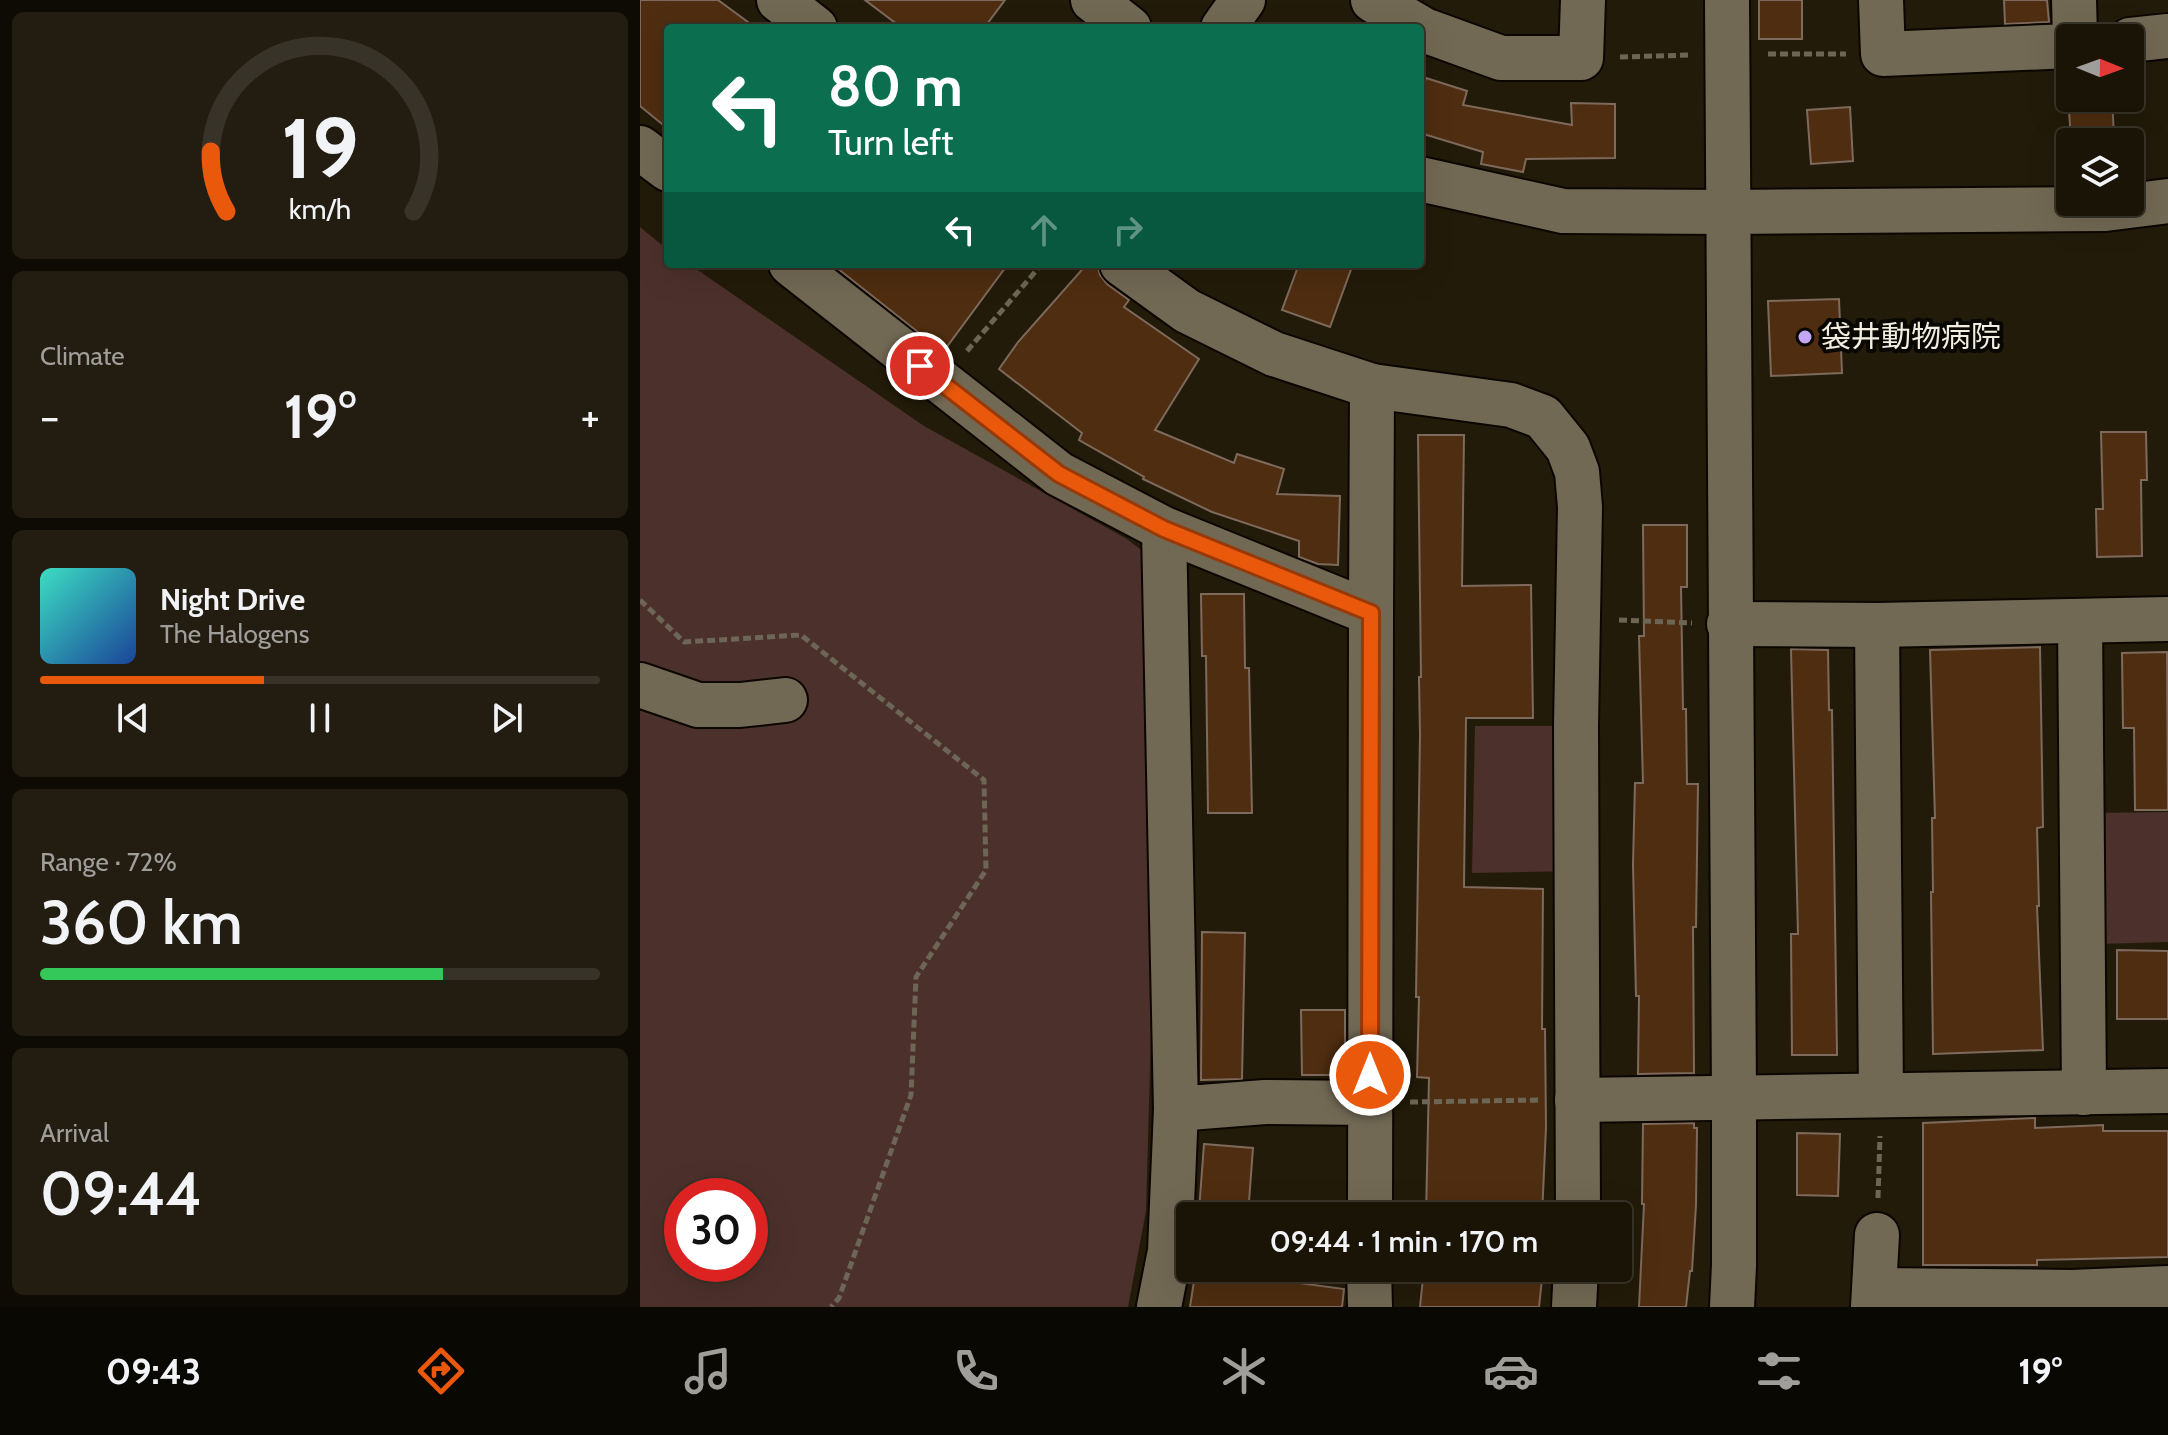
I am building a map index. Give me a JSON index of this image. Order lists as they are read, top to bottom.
{
  "places": ["袋井動物病院"],
  "north": "right",
  "page": {
    "turn": ["80 m", "Turn left"],
    "tile": [
      "Climate",
      ["Range · 72%", "360 km"],
      ["Arrival", "09:44"]
    ],
    "heat": ["−", "19°", "+"],
    "song": ["Night Drive", "The Halogens"],
    "limit": "30",
    "trip": "09:44 · 1 min · 170 m",
    "tabs": ["09:43", "19°"],
    "gauge": ["19", "km/h"]
  }
}
